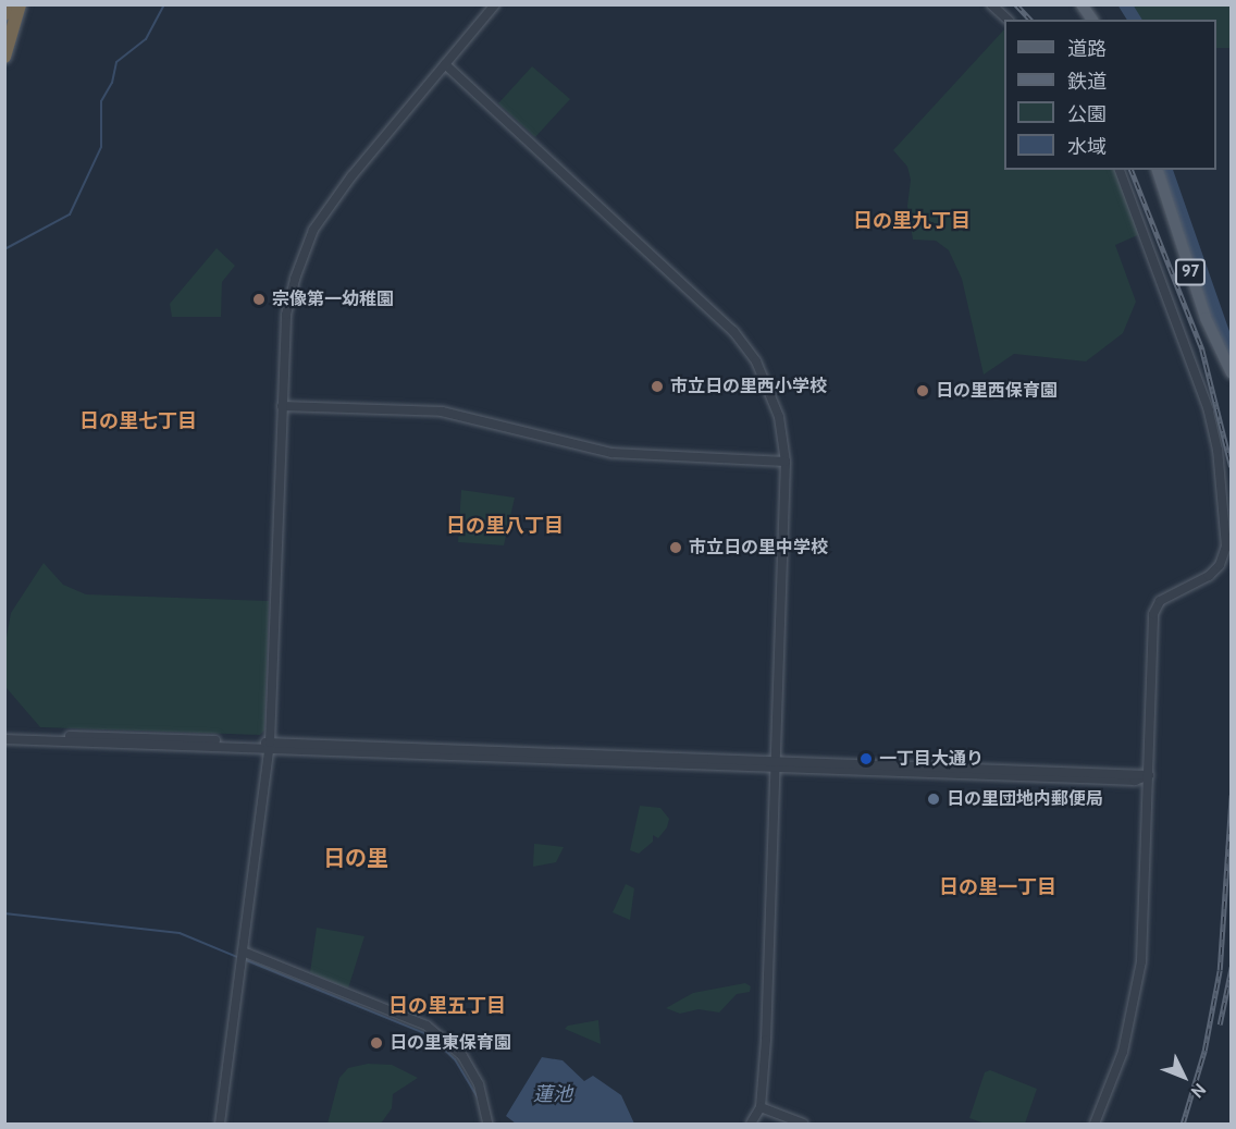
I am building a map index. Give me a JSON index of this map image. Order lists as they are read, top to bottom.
{
  "streets": {
    "main road": ["97"]
  },
  "districts": [
    "日の里九丁目",
    "日の里七丁目",
    "日の里八丁目",
    "日の里",
    "日の里一丁目",
    "日の里五丁目"
  ],
  "water": ["蓮池"],
  "places": [
    "宗像第一幼稚園",
    "市立日の里西小学校",
    "日の里西保育園",
    "市立日の里中学校",
    "一丁目大通り",
    "日の里団地内郵便局",
    "日の里東保育園"
  ],
  "legend": [
    "道路",
    "鉄道",
    "公園",
    "水域"
  ],
  "north": "bottom right"
}
